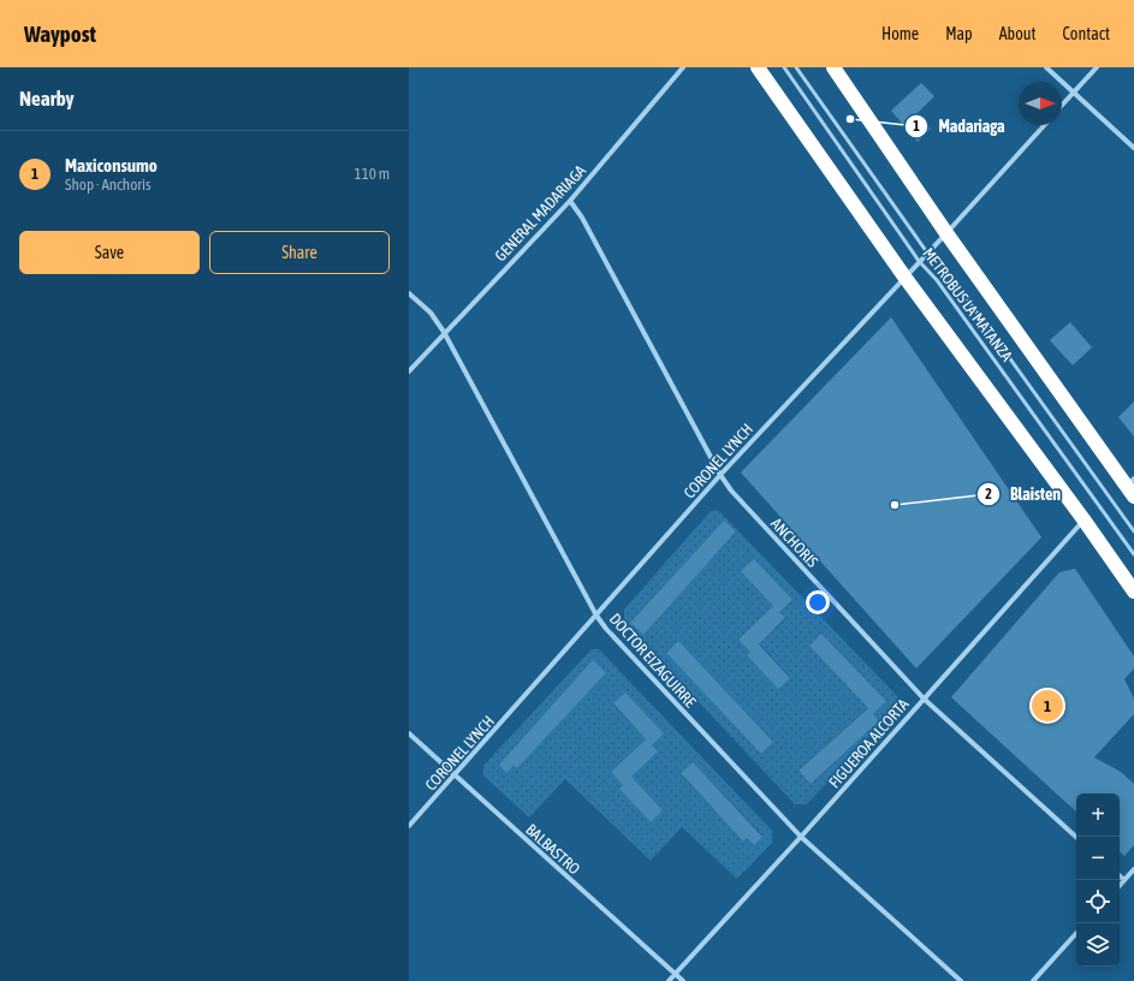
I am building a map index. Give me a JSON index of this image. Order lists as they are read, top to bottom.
{
  "streets": {
    "street": [
      "GENERAL MADARIAGA",
      "CORONEL LYNCH",
      "ANCHORIS",
      "DOCTOR EIZAGUIRRE",
      "FIGUEROA ALCORTA",
      "BALBASTRO"
    ],
    "lane": ["METROBUS LA MATANZA"]
  },
  "crossings": [
    ["GENERAL MADARIAGA", "ANCHORIS"],
    ["GENERAL MADARIAGA", "DOCTOR EIZAGUIRRE"],
    ["METROBUS LA MATANZA", "CORONEL LYNCH"],
    ["CORONEL LYNCH", "ANCHORIS"],
    ["CORONEL LYNCH", "DOCTOR EIZAGUIRRE"],
    ["CORONEL LYNCH", "BALBASTRO"],
    ["ANCHORIS", "FIGUEROA ALCORTA"],
    ["DOCTOR EIZAGUIRRE", "FIGUEROA ALCORTA"],
    ["FIGUEROA ALCORTA", "BALBASTRO"]
  ],
  "places": ["Madariaga", "Blaisten"],
  "north": "right",
  "page": {
    "header": "Waypost",
    "nav": [
      "Home",
      "Map",
      "About",
      "Contact"
    ],
    "heading": "Nearby",
    "list": [
      {
        "mark": "1",
        "name": "Maxiconsumo",
        "note": "Shop · Anchoris",
        "value": "110 m"
      }
    ],
    "buttons": ["Save", "Share"],
    "pins": "1",
    "map_buttons": ["+", "−"]
  }
}
